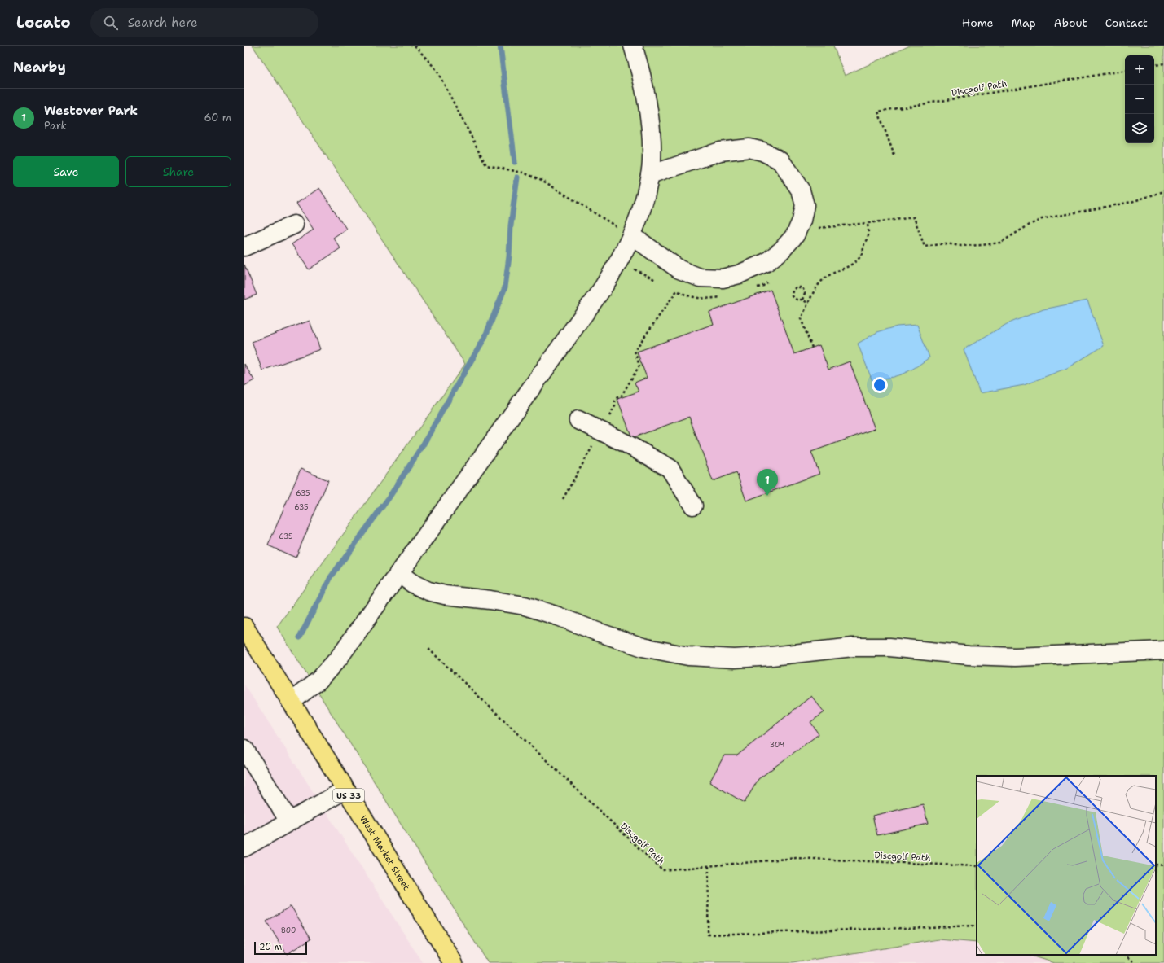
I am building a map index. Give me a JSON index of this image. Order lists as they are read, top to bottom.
{
  "streets": {
    "main road": ["US 33", "West Market Street"],
    "path": ["Discgolf Path"]
  },
  "house_numbers": [
    "635",
    "635",
    "635",
    "309",
    "800"
  ],
  "scale_bar": "20 m",
  "page": {
    "header": "Locato",
    "search": "Search here",
    "nav": [
      "Home",
      "Map",
      "About",
      "Contact"
    ],
    "heading": "Nearby",
    "map_buttons": ["+", "−"],
    "list": [
      {
        "mark": "1",
        "name": "Westover Park",
        "note": "Park",
        "value": "60 m"
      }
    ],
    "buttons": ["Save", "Share"],
    "pins": "1",
    "scale": "20 m"
  }
}
